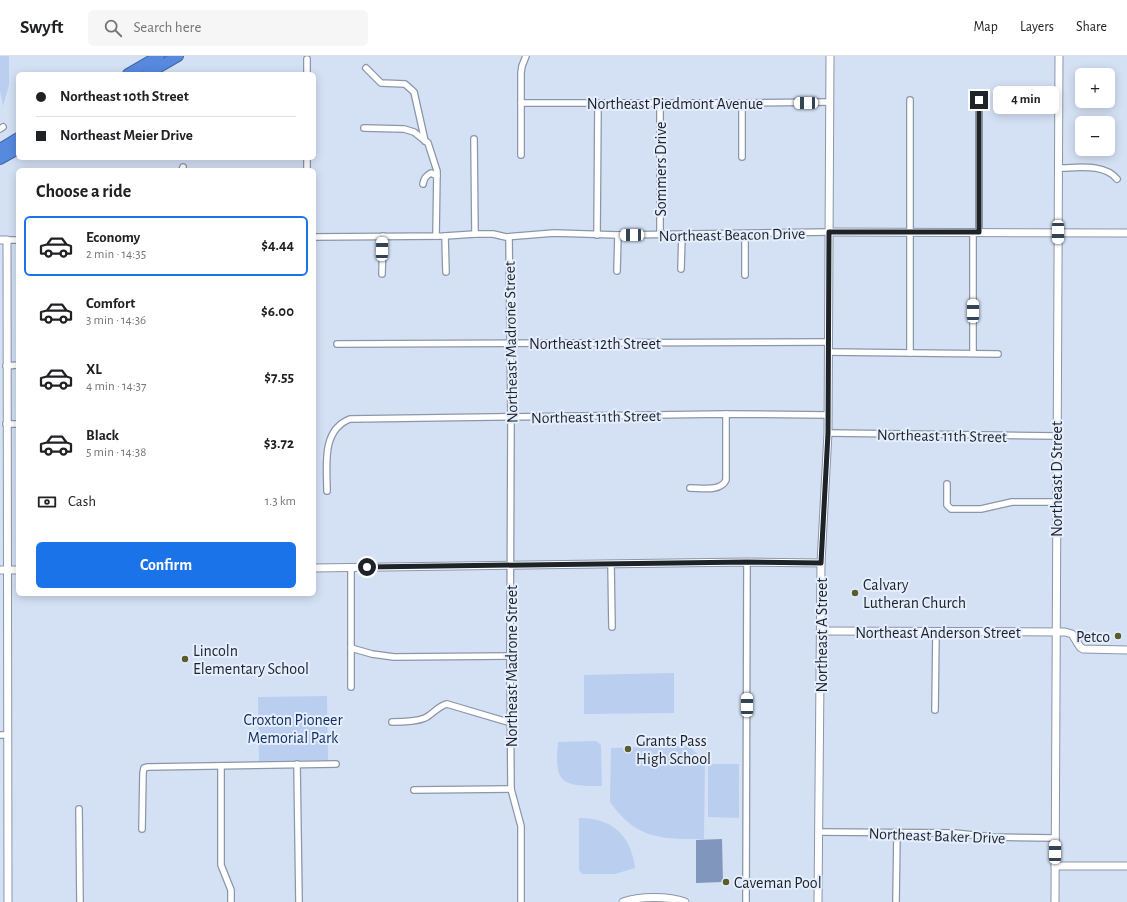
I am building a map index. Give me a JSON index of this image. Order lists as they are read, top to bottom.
{
  "streets": {
    "street": [
      "Northeast Piedmont Avenue",
      "Sommers Drive",
      "Northeast Beacon Drive",
      "Northeast Madrone Street",
      "Northeast 12th Street",
      "Northeast 11th Street",
      "Northeast D Street",
      "Northeast Anderson Street",
      "Northeast A Street",
      "Northeast Baker Drive"
    ]
  },
  "crossings": [
    ["Northeast Piedmont Avenue", "Sommers Drive"],
    ["Northeast Piedmont Avenue", "Northeast A Street"],
    ["Sommers Drive", "Northeast Beacon Drive"],
    ["Northeast Beacon Drive", "Northeast Madrone Street"],
    ["Northeast Beacon Drive", "Northeast D Street"],
    ["Northeast Beacon Drive", "Northeast A Street"],
    ["Northeast Madrone Street", "Northeast 12th Street"],
    ["Northeast Madrone Street", "Northeast 11th Street"],
    ["Northeast 12th Street", "Northeast A Street"],
    ["Northeast 11th Street", "Northeast D Street"],
    ["Northeast 11th Street", "Northeast A Street"],
    ["Northeast D Street", "Northeast Anderson Street"],
    ["Northeast D Street", "Northeast Baker Drive"],
    ["Northeast Anderson Street", "Northeast A Street"],
    ["Northeast A Street", "Northeast Baker Drive"]
  ],
  "parks": ["Croxton Pioneer Memorial Park"],
  "places": [
    "Calvary Lutheran Church",
    "Petco",
    "Lincoln Elementary School",
    "Grants Pass High School",
    "Caveman Pool"
  ],
  "page": {
    "header": "Swyft",
    "search": "Search here",
    "nav": ["Map", "Layers", "Share"],
    "map_buttons": ["+", "−"],
    "banner": ["Northeast 10th Street", "Northeast Meier Drive"],
    "bubble": "4 min",
    "heading": "Choose a ride",
    "list": [
      {
        "name": "Economy",
        "note": "2 min · 14:35",
        "value": "$4.44"
      },
      {
        "name": "Comfort",
        "note": "3 min · 14:36",
        "value": "$6.00"
      },
      {
        "name": "XL",
        "note": "4 min · 14:37",
        "value": "$7.55"
      },
      {
        "name": "Black",
        "note": "5 min · 14:38",
        "value": "$3.72"
      }
    ],
    "pay": ["Cash", "1.3 km"],
    "buttons": "Confirm"
  }
}
